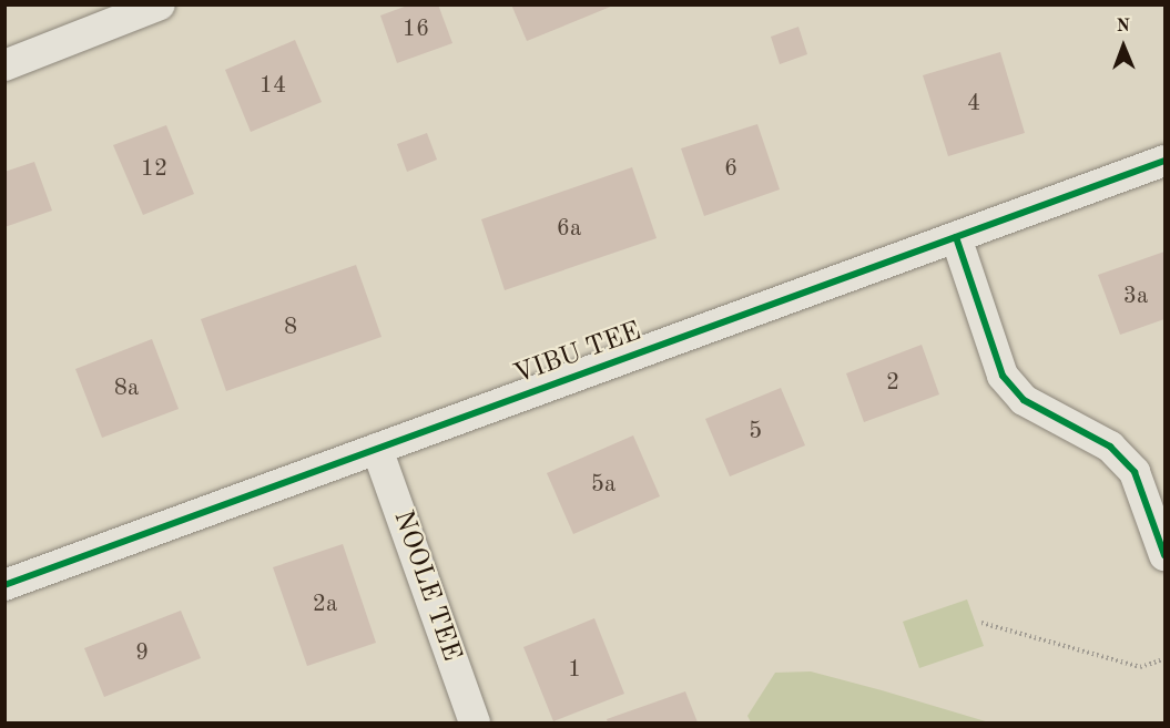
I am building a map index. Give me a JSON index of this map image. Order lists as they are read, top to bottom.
{
  "streets": {
    "street": ["VIBU TEE", "NOOLE TEE"]
  },
  "crossings": [
    ["VIBU TEE", "NOOLE TEE"]
  ],
  "house_numbers": [
    "16",
    "14",
    "4",
    "12",
    "6",
    "6a",
    "3a",
    "8",
    "2",
    "8a",
    "5",
    "5a",
    "2a",
    "9",
    "1"
  ],
  "north": "top"
}
